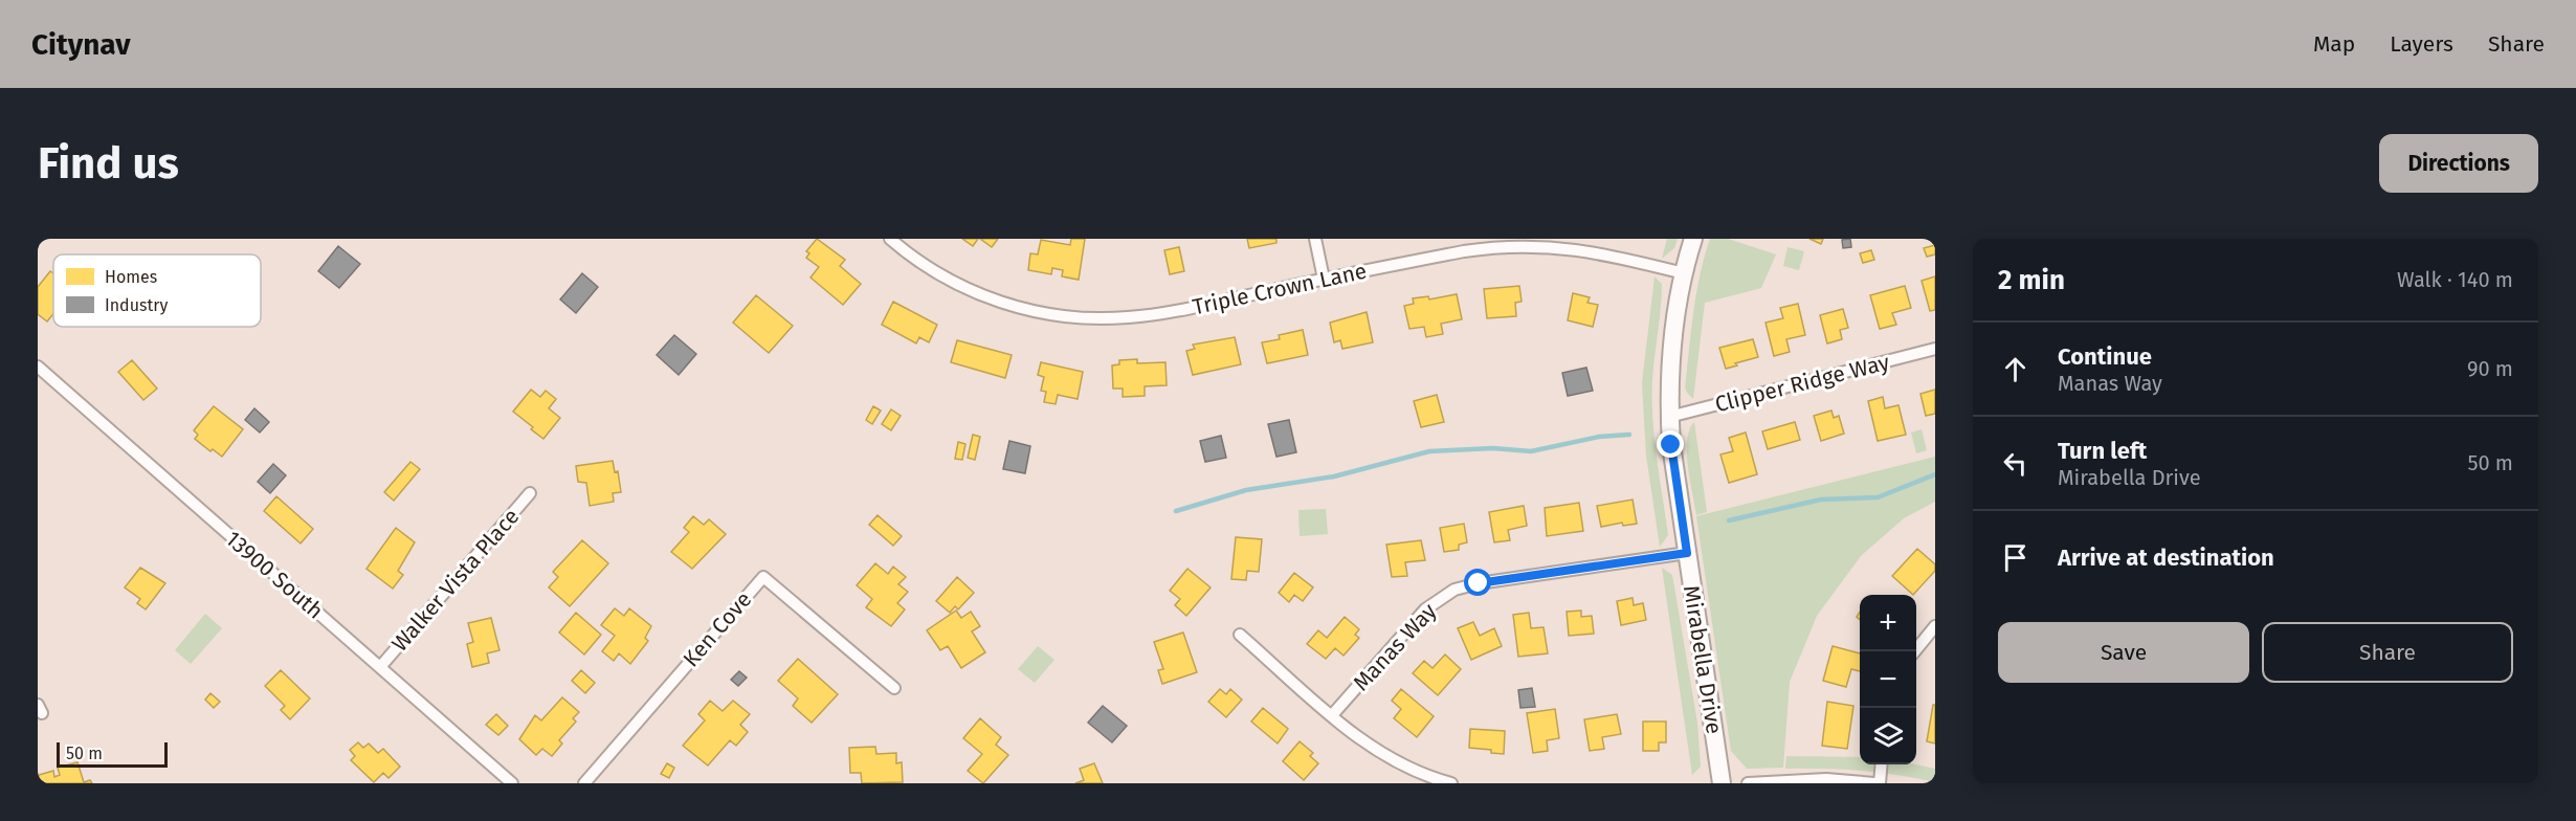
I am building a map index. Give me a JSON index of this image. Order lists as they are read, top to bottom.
{
  "streets": {
    "street": [
      "Triple Crown Lane",
      "Clipper Ridge Way",
      "13900 South",
      "Walker Vista Place",
      "Ken Cove",
      "Manas Way",
      "Mirabella Drive"
    ]
  },
  "crossings": [
    ["Triple Crown Lane", "Mirabella Drive"],
    ["Clipper Ridge Way", "Mirabella Drive"],
    ["13900 South", "Walker Vista Place"],
    ["Manas Way", "Mirabella Drive"]
  ],
  "legend": ["Homes", "Industry"],
  "scale_bar": "50 m",
  "page": {
    "header": "Citynav",
    "nav": ["Map", "Layers", "Share"],
    "buttons": [
      "Directions",
      ["Save", "Share"]
    ],
    "title": "Find us",
    "heading": ["2 min", "Walk · 140 m"],
    "list": [
      ["Continue", "Manas Way", "90 m"],
      ["Turn left", "Mirabella Drive", "50 m"],
      "Arrive at destination"
    ],
    "map_buttons": ["+", "−"],
    "scale": "50 m"
  }
}
